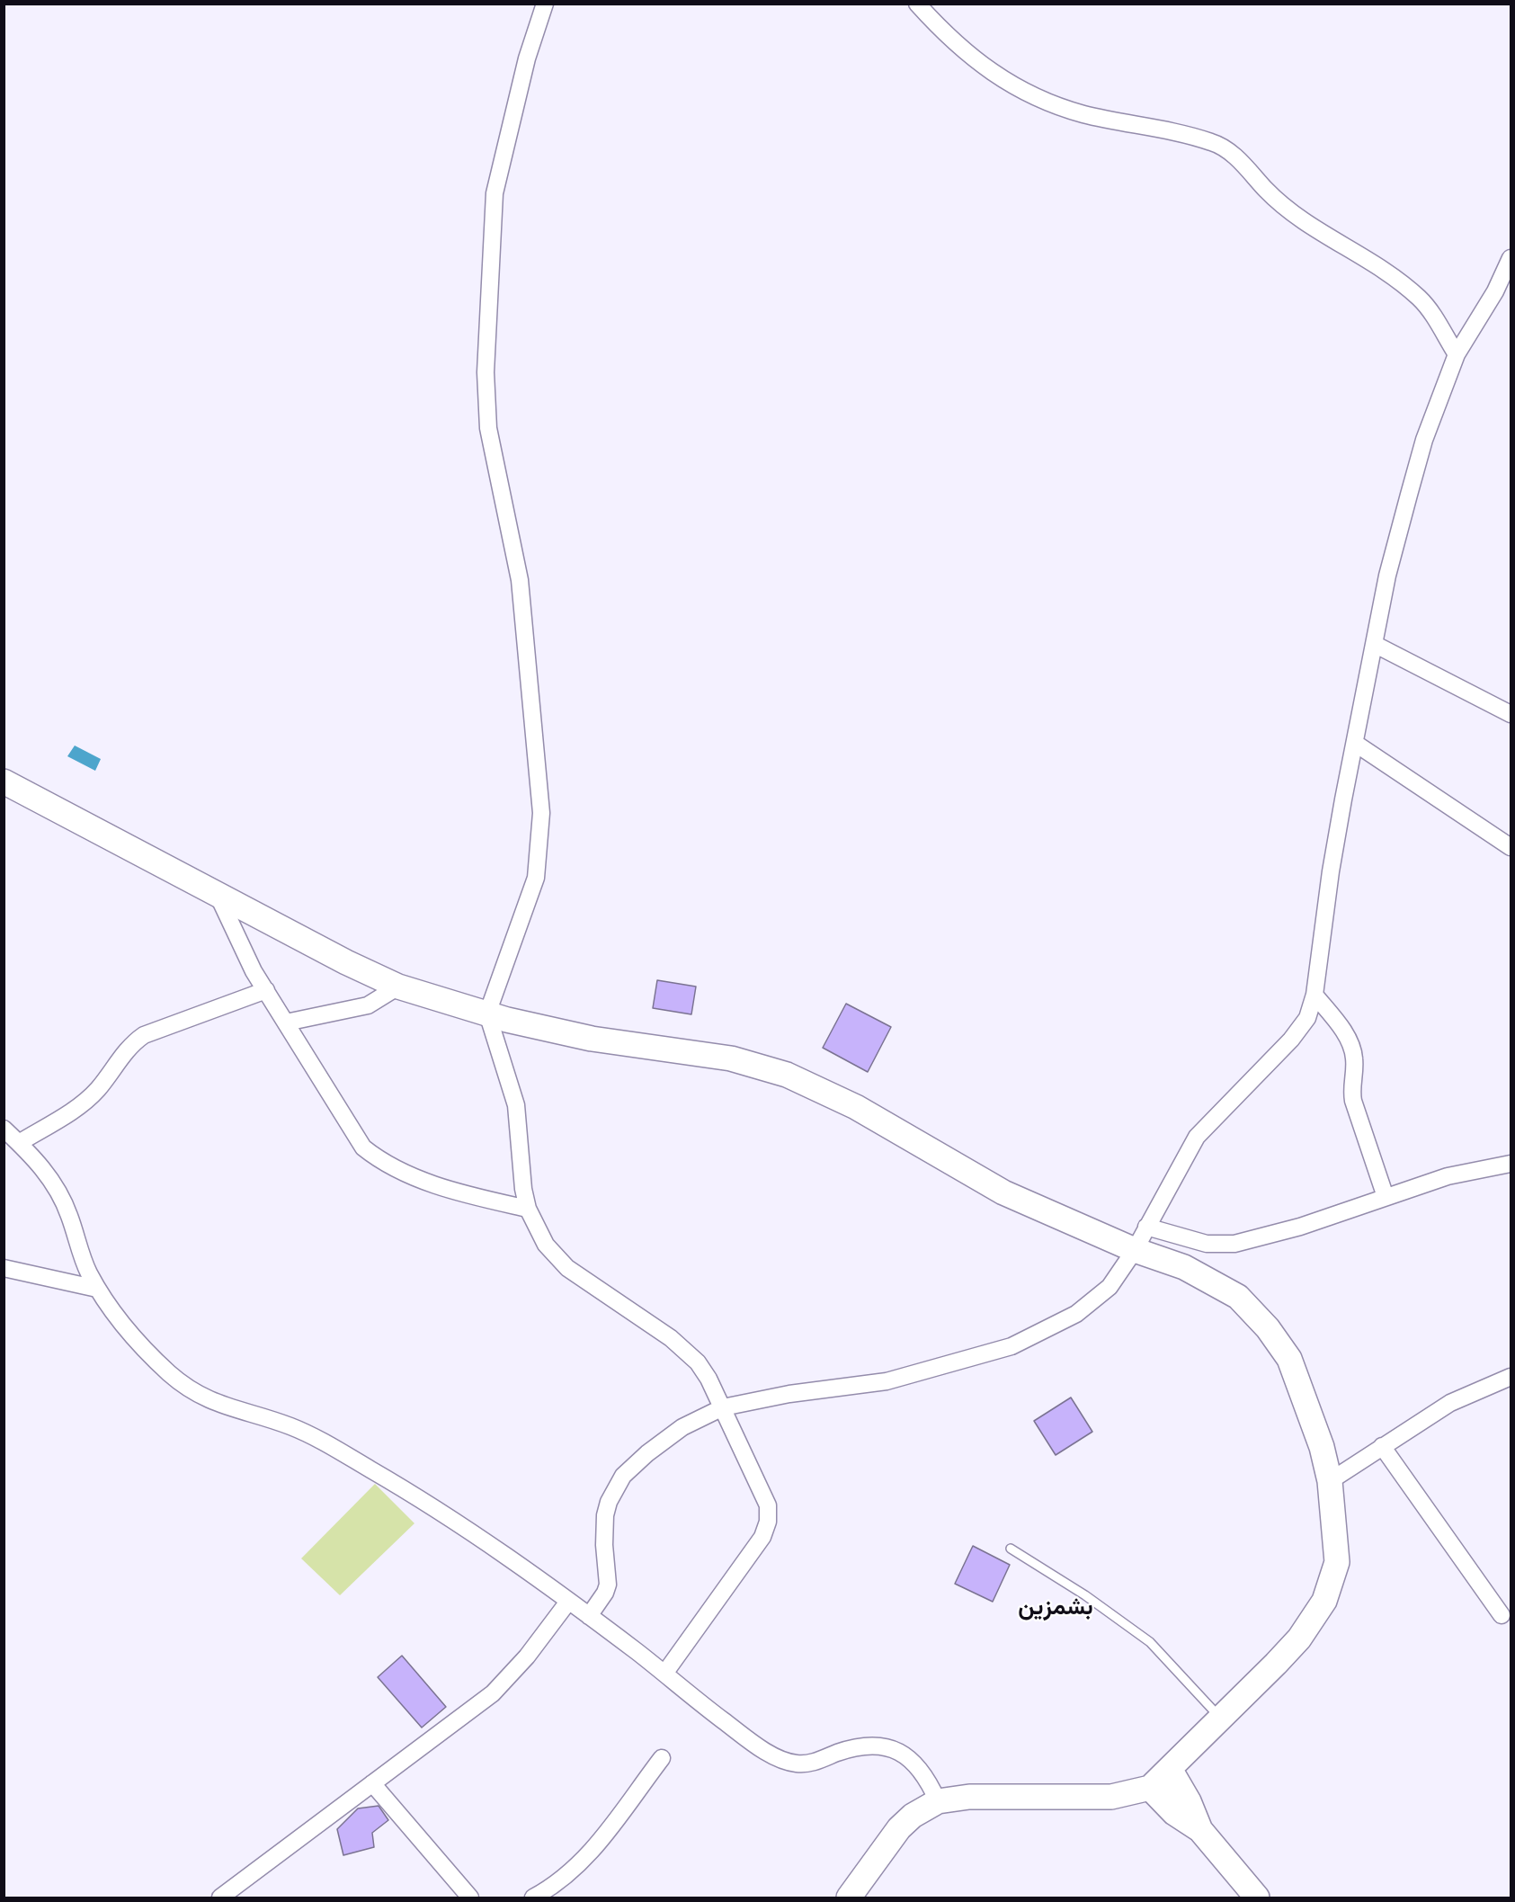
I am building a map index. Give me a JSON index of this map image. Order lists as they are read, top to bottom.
{
  "districts": ["بشمزين"]
}
